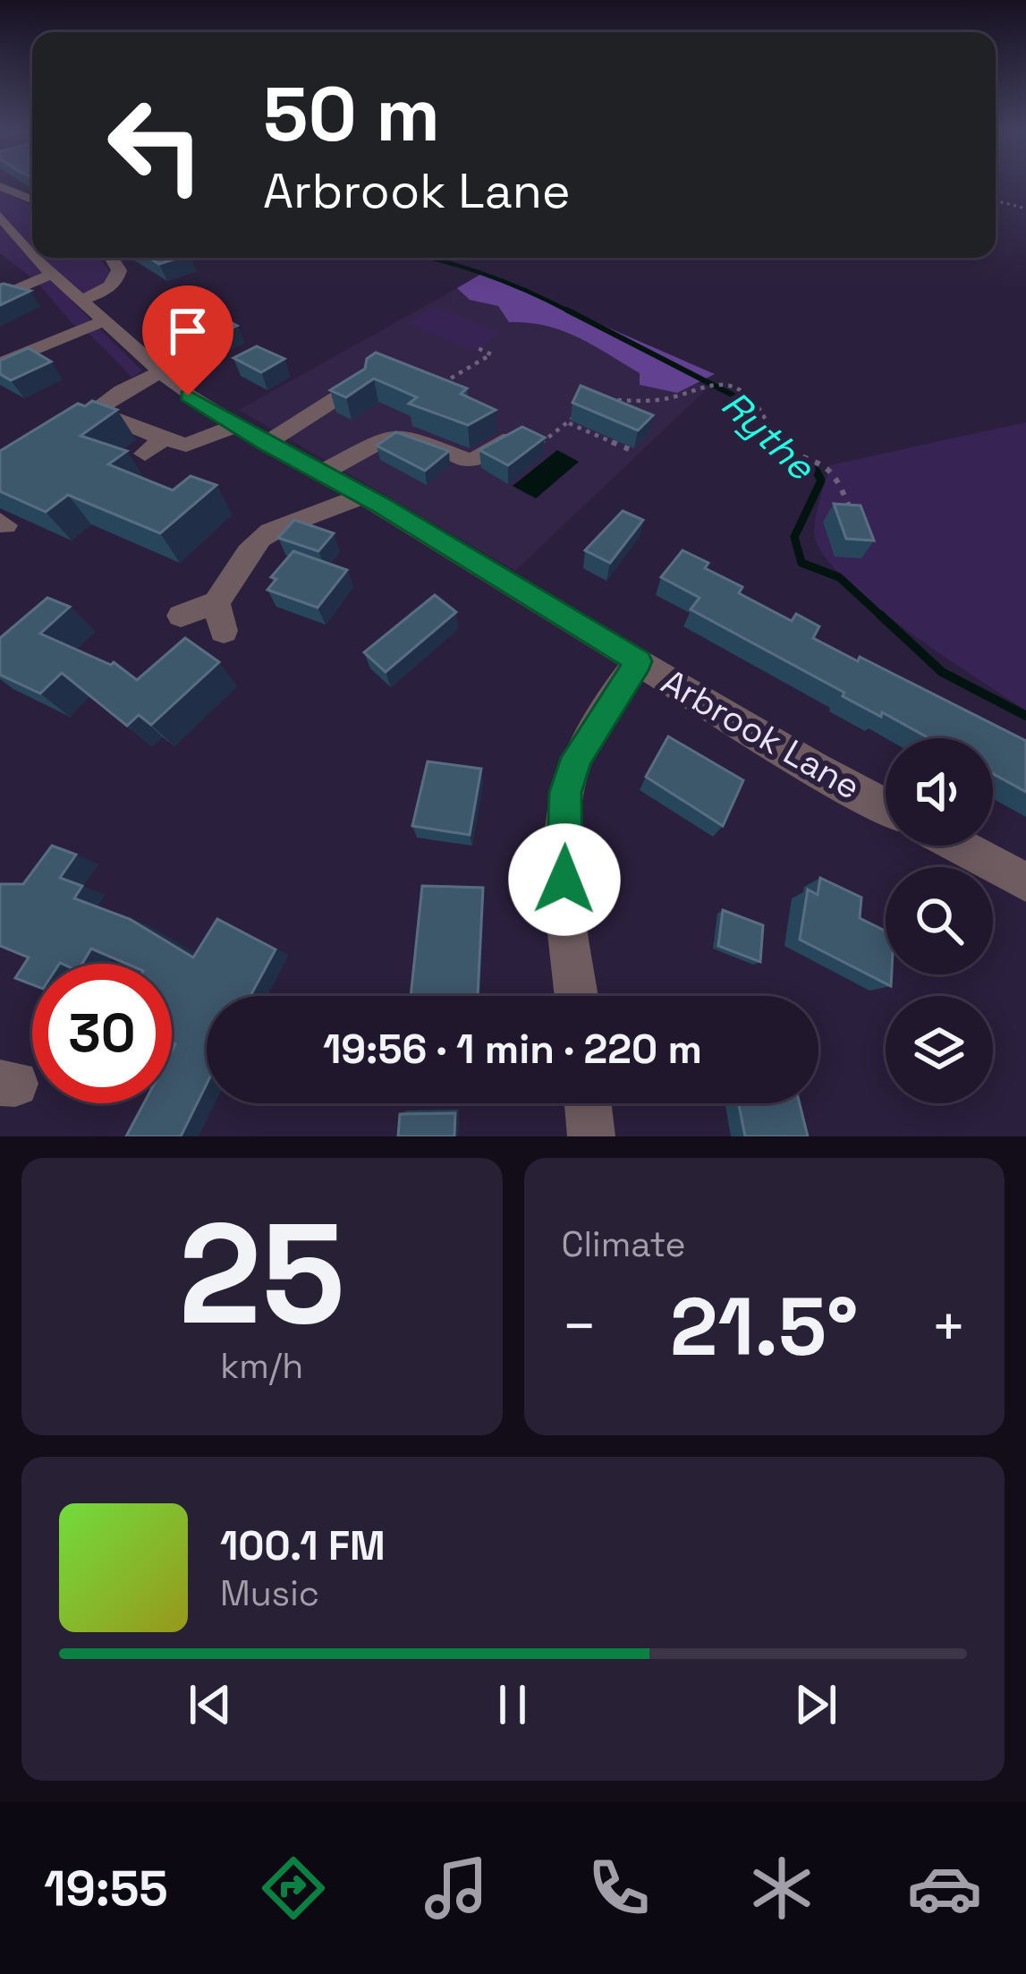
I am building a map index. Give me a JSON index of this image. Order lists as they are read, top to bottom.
{
  "streets": {
    "street": ["Arbrook Lane"]
  },
  "water": ["Rythe"],
  "page": {
    "turn": ["50 m", "Arbrook Lane"],
    "limit": "30",
    "trip": "19:56 · 1 min · 220 m",
    "tile": [
      ["25", "km/h"],
      "Climate"
    ],
    "heat": ["−", "21.5°", "+"],
    "song": ["100.1 FM", "Music"],
    "tabs": "19:55"
  }
}
